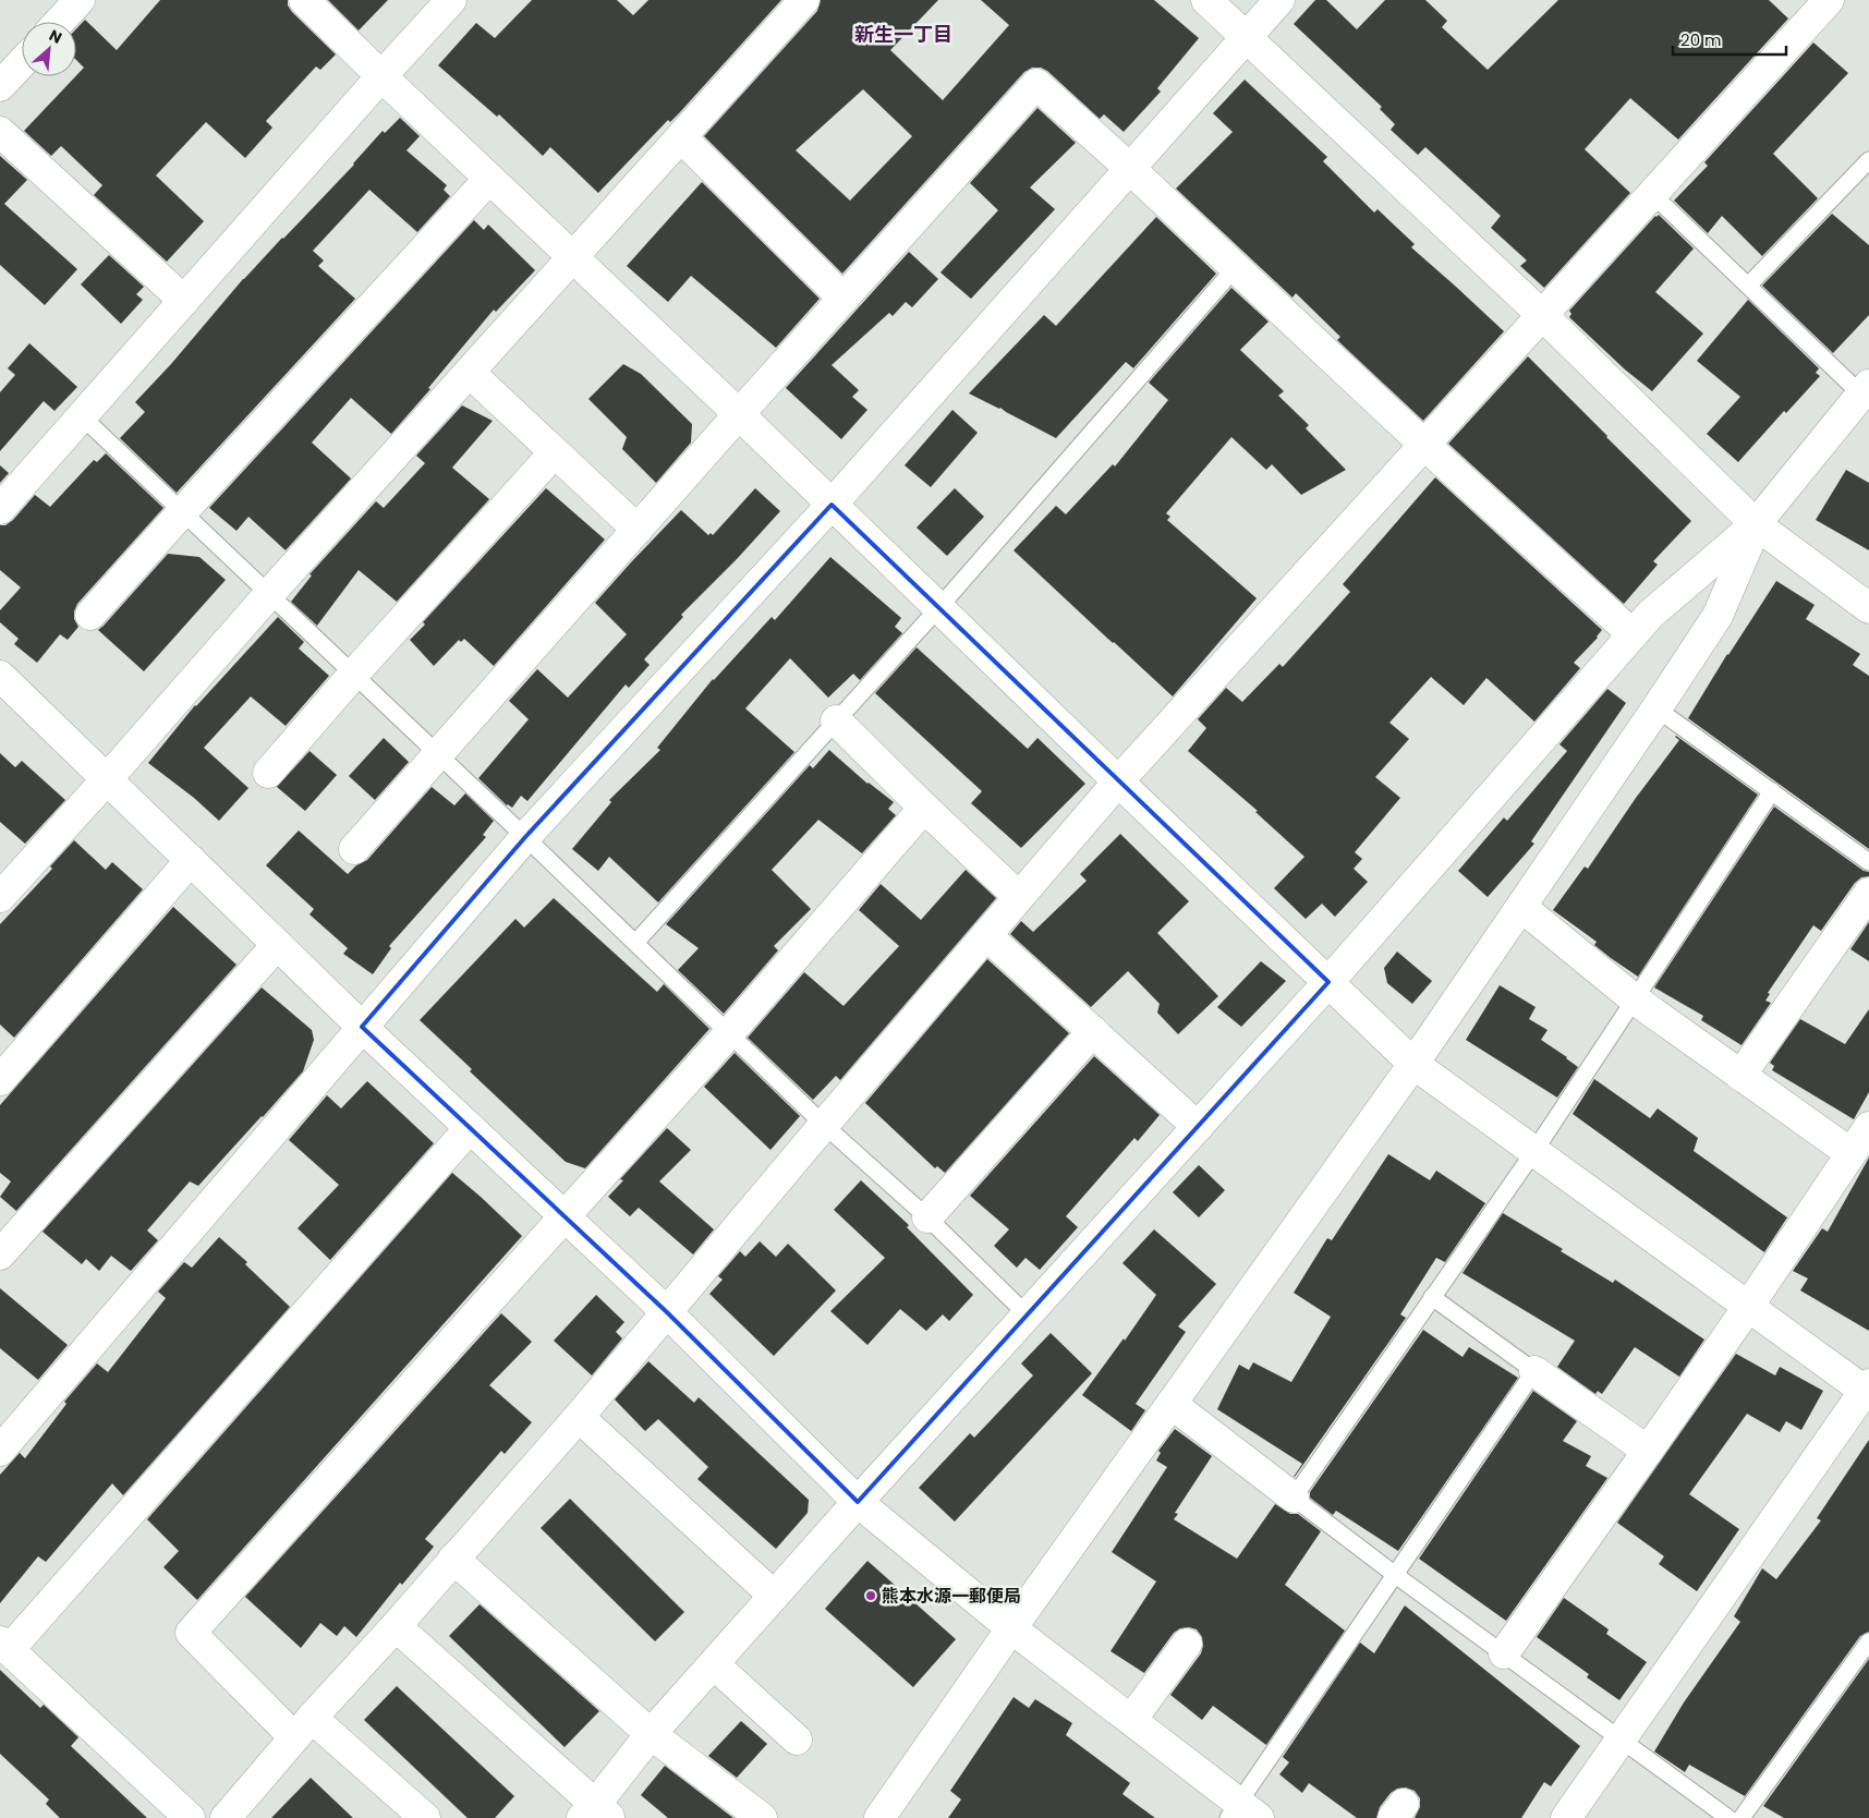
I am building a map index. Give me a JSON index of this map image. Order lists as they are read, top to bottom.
{
  "districts": ["新生一丁目"],
  "places": ["熊本水源一郵便局"],
  "scale_bar": "20 m",
  "north": "top right"
}
